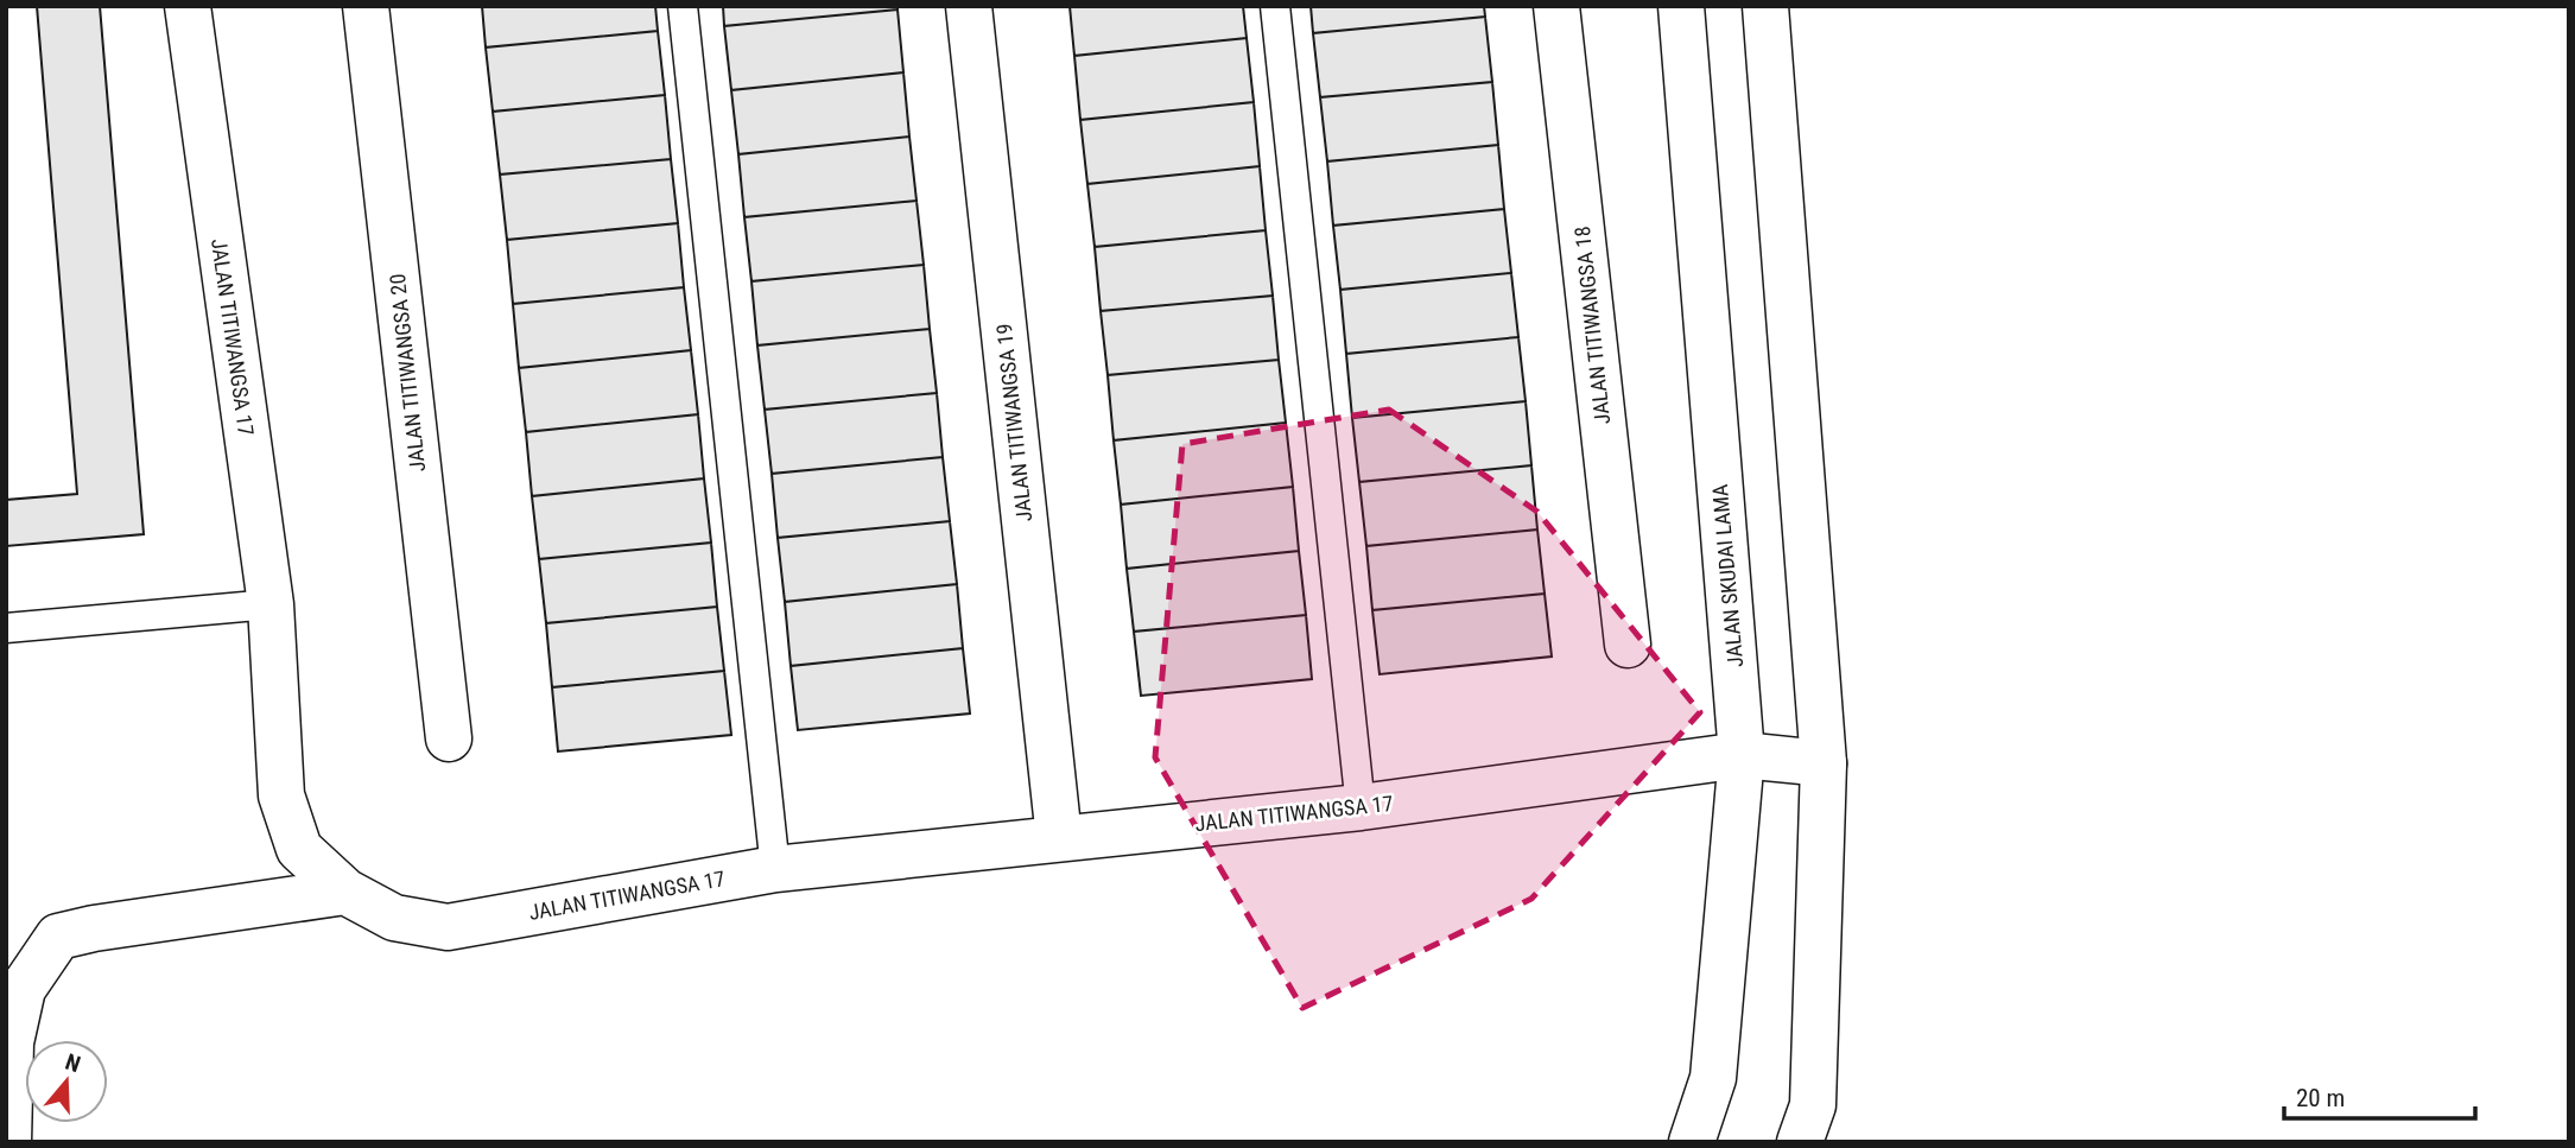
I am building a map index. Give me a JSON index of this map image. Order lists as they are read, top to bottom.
{
  "streets": {
    "street": [
      "JALAN TITIWANGSA 18",
      "JALAN TITIWANGSA 17",
      "JALAN TITIWANGSA 20",
      "JALAN TITIWANGSA 19",
      "JALAN SKUDAI LAMA"
    ]
  },
  "crossings": [
    ["JALAN TITIWANGSA 17", "JALAN TITIWANGSA 19"],
    ["JALAN TITIWANGSA 17", "JALAN SKUDAI LAMA"]
  ],
  "scale_bar": "20 m",
  "north": "top"
}
